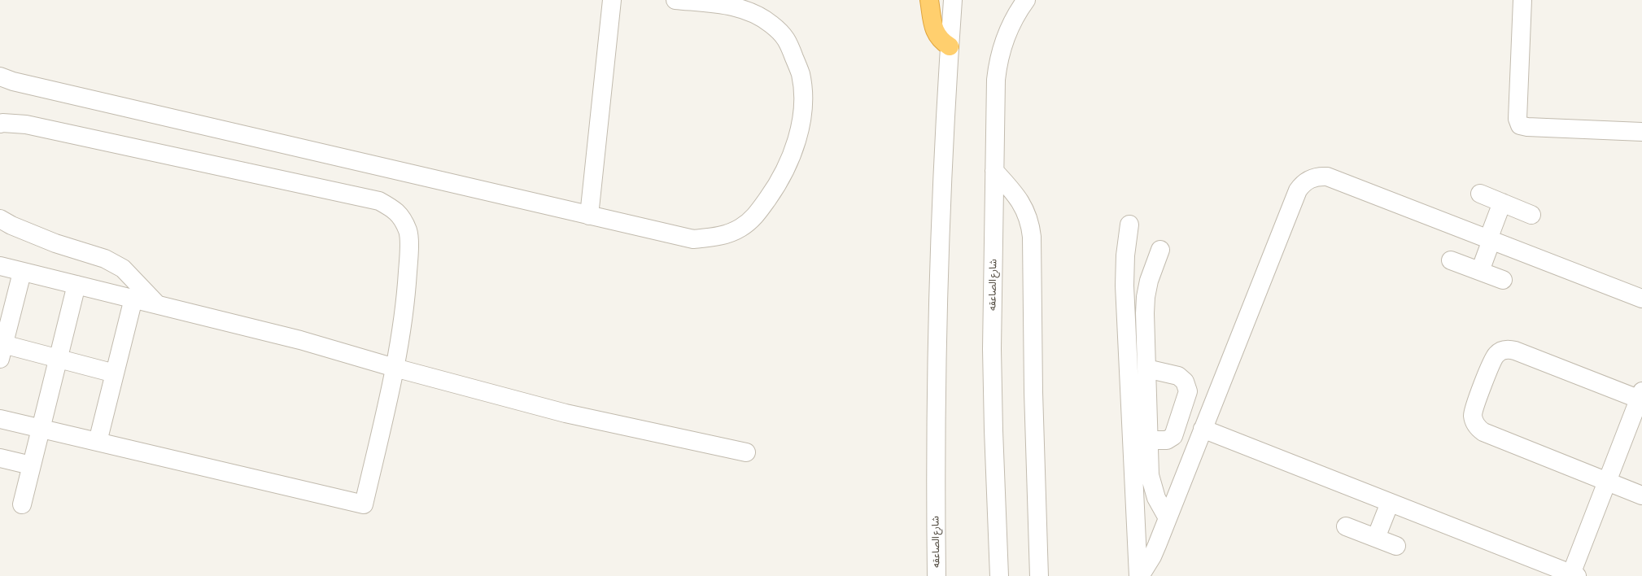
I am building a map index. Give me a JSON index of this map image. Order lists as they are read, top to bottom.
{
  "streets": {
    "street": ["شارع الصاعقه"]
  }
}
